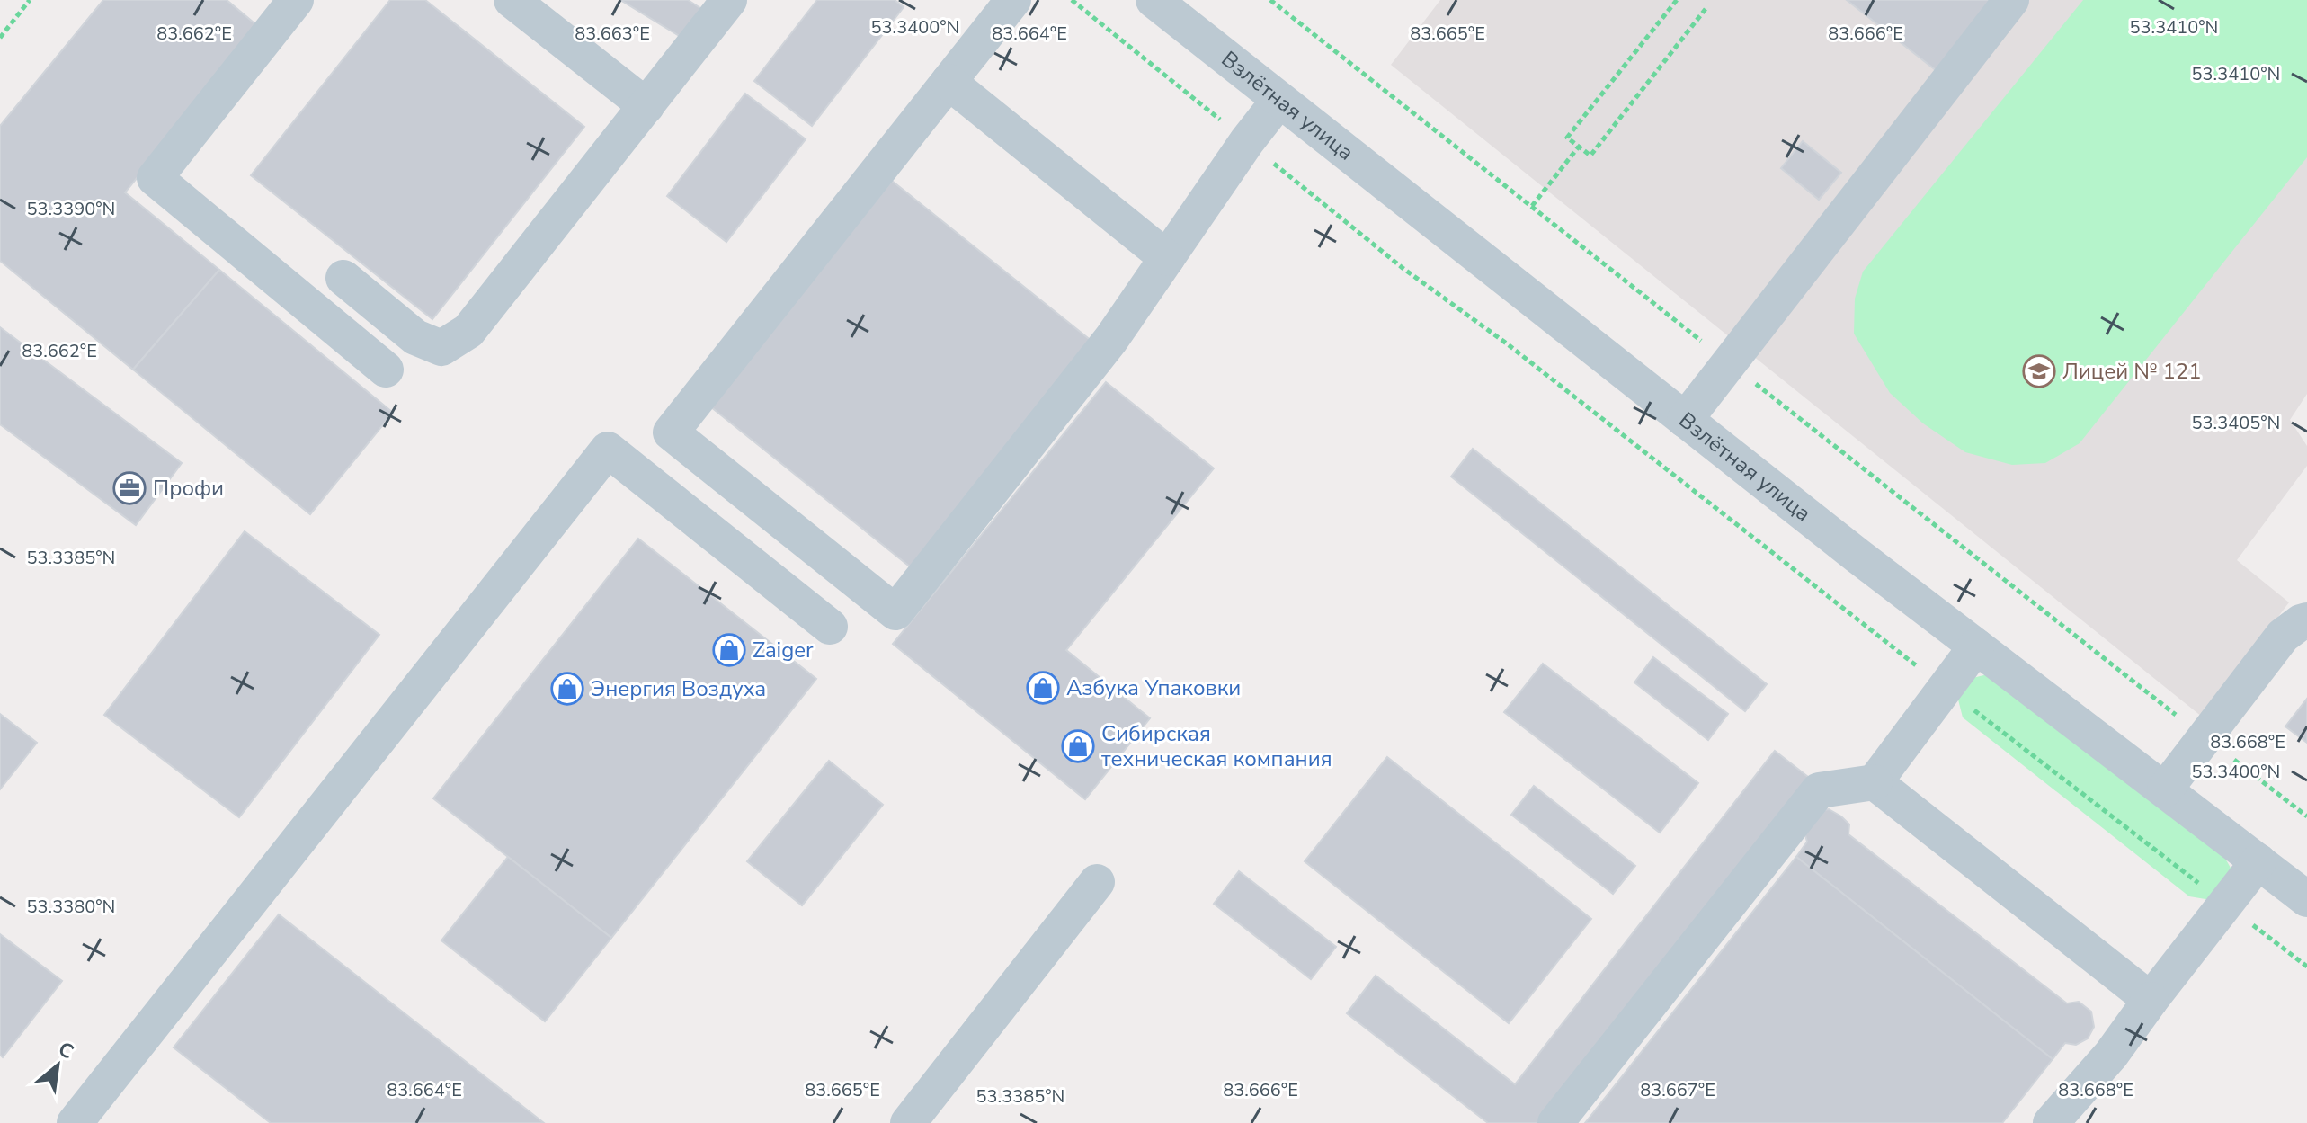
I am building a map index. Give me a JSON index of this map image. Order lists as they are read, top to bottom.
{
  "streets": {
    "street": ["Взлётная улица"]
  },
  "places": {
    "school or university": ["Лицей № 121"],
    "office": ["Профи"],
    "shop": [
      "Zaiger",
      "Азбука Упаковки",
      "Энергия Воздуха",
      "Сибирская техническая компания"
    ]
  },
  "north": "top right",
  "coordinates": [
    "53.3400°N",
    "53.3410°N",
    "83.662°E",
    "83.663°E",
    "83.664°E",
    "83.665°E",
    "83.666°E",
    "53.3390°N",
    "53.3405°N",
    "53.3385°N",
    "83.668°E",
    "53.3380°N",
    "83.667°E"
  ]
}
